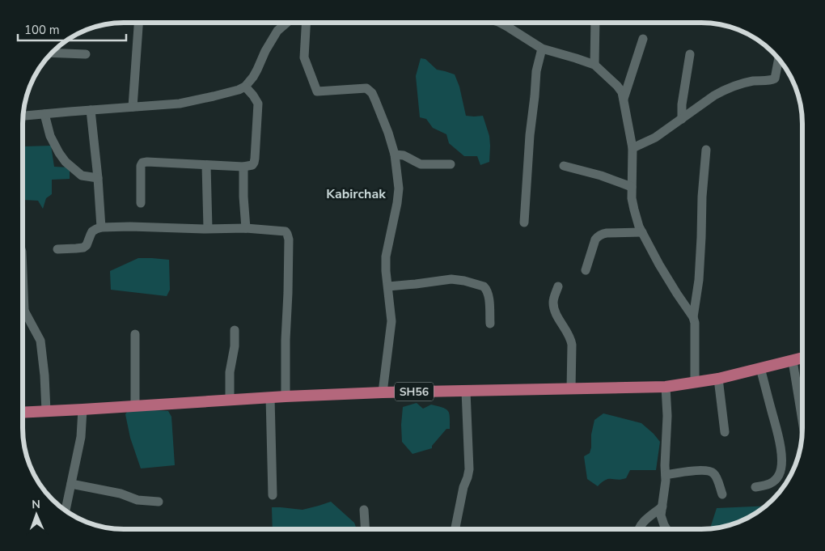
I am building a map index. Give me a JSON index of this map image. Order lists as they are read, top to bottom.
{
  "streets": {
    "main road": ["SH56"]
  },
  "districts": ["Kabirchak"],
  "scale_bar": "100 m",
  "north": "top"
}
